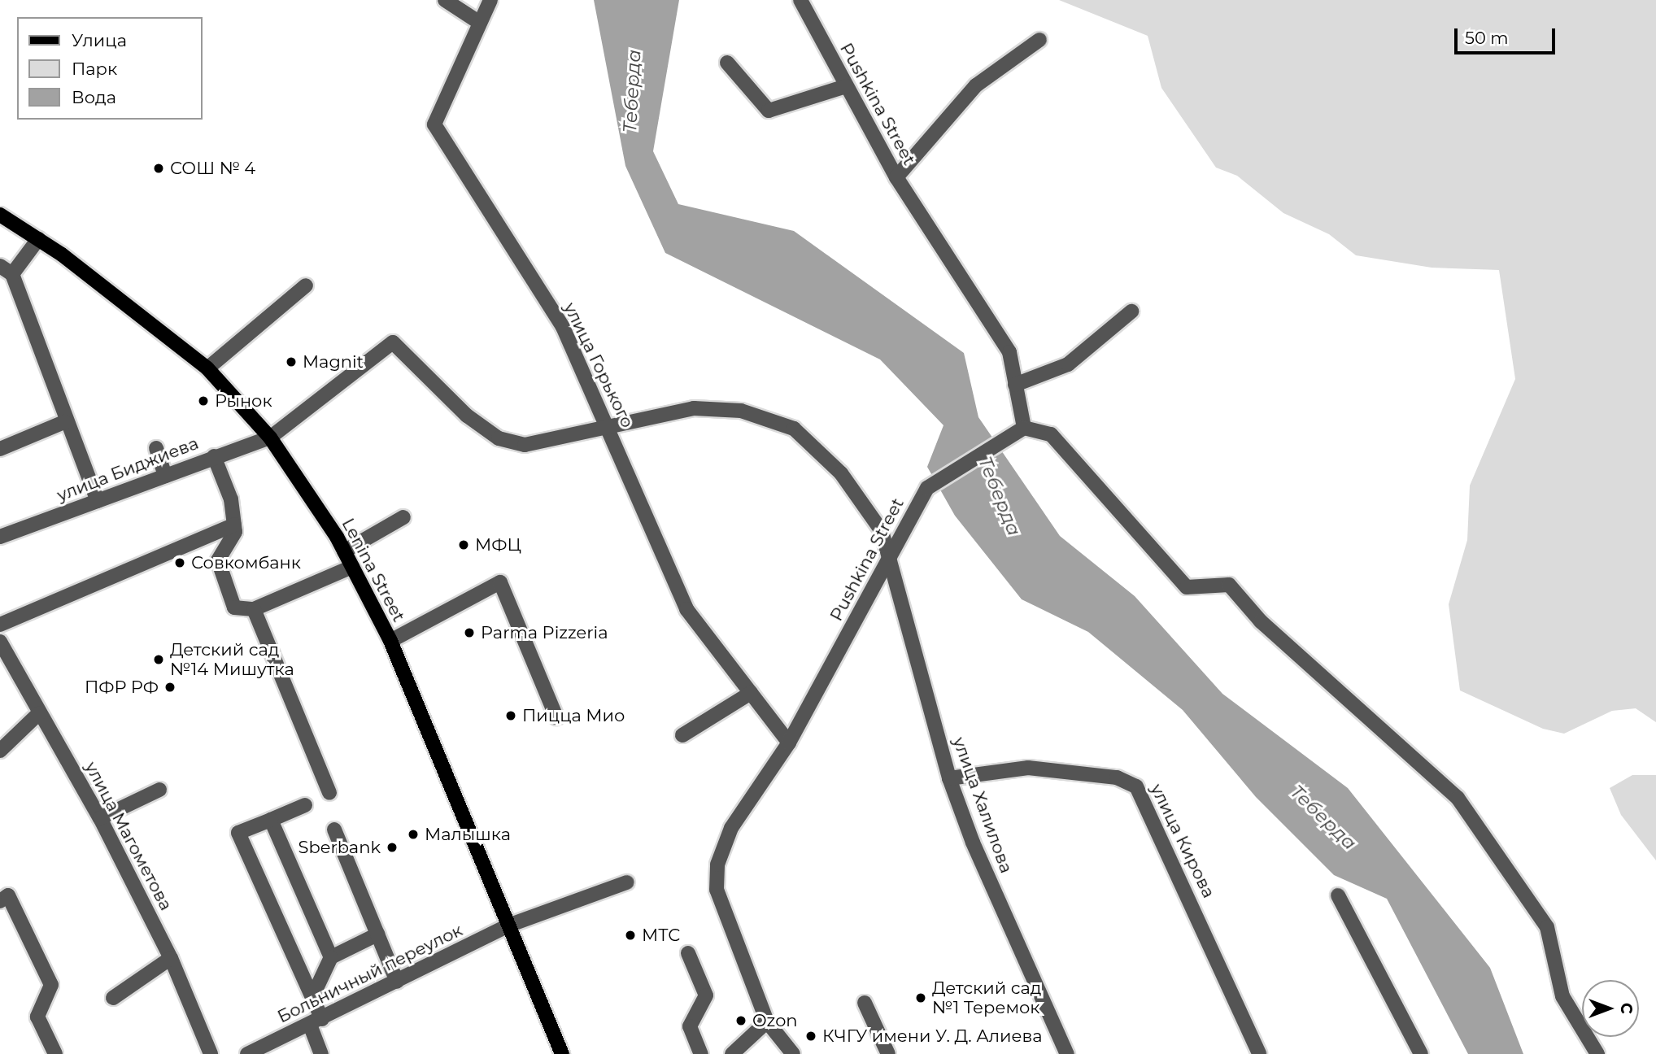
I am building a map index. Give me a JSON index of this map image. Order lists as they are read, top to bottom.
{
  "streets": {
    "main road": ["Lenina Street"],
    "street": [
      "Pushkina Street",
      "улица Горького",
      "улица Биджиева",
      "улица Халилова",
      "улица Магометова",
      "улица Кирова",
      "Больничный переулок"
    ]
  },
  "crossings": [
    ["Pushkina Street", "улица Горького"],
    ["Pushkina Street", "улица Халилова"],
    ["улица Горького", "улица Биджиева"],
    ["улица Горького", "улица Халилова"],
    ["улица Биджиева", "Lenina Street"],
    ["улица Биджиева", "улица Халилова"],
    ["Lenina Street", "Больничный переулок"],
    ["улица Халилова", "улица Кирова"]
  ],
  "water": ["Теберда"],
  "places": [
    "СОШ № 4",
    "Magnit",
    "Рынок",
    "МФЦ",
    "Совкомбанк",
    "Parma Pizzeria",
    "Детский сад №14 Мишутка",
    "ПФР РФ",
    "Пицца Мио",
    "Малышка",
    "Sberbank",
    "МТС",
    "Детский сад №1 Теремок",
    "Ozon",
    "КЧГУ имени У. Д. Алиева"
  ],
  "legend": ["Улица", "Парк", "Вода"],
  "scale_bar": "50 m",
  "north": "right"
}
